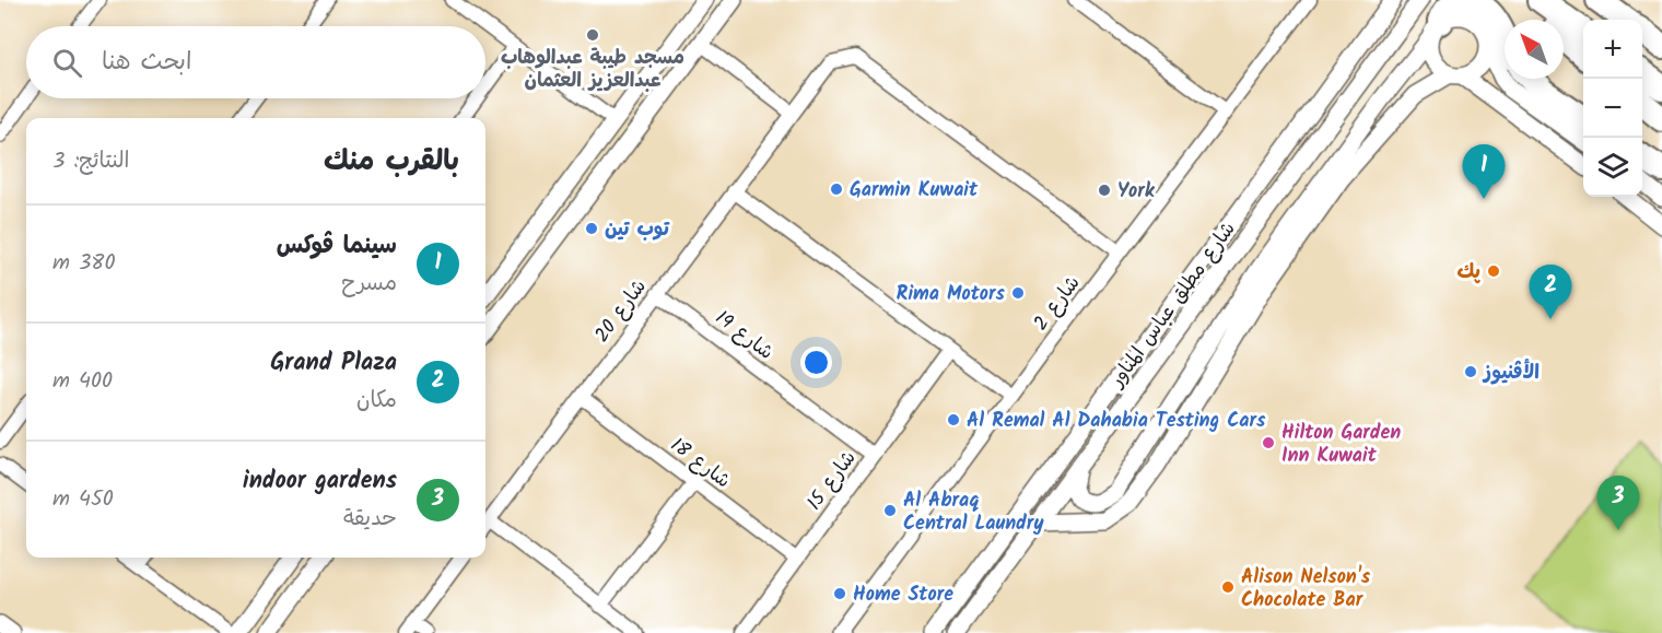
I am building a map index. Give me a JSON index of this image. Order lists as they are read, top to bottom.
{
  "streets": {
    "street": [
      "شارع 2",
      "شارع مطلق عباس المناور",
      "شارع 20",
      "شارع 19",
      "شارع 18",
      "شارع 15"
    ]
  },
  "crossings": [
    ["شارع 2", "شارع 20"],
    ["شارع 20", "شارع 19"],
    ["شارع 20", "شارع 18"],
    ["شارع 19", "شارع 15"],
    ["شارع 18", "شارع 15"]
  ],
  "places": [
    "مسجد طيبة عبدالوهاب عبدالعزيز العثمان",
    "Garmin Kuwait",
    "York",
    "توب تين",
    "پك",
    "Rima Motors",
    "الأڤنيوز",
    "Al Remal Al Dahabia Testing Cars",
    "Hilton Garden Inn Kuwait",
    "Al Abraq Central Laundry",
    "Alison Nelson's Chocolate Bar",
    "Home Store"
  ],
  "north": "top left",
  "page": {
    "map_buttons": ["+", "−"],
    "search": "ابحث هنا",
    "heading": ["بالقرب منك", "النتائج: 3"],
    "pins": ["1", "2", "3"],
    "list": [
      {
        "mark": "1",
        "name": "سينما ڤوكس",
        "note": "مسرح",
        "value": "380 m"
      },
      {
        "mark": "2",
        "name": "Grand Plaza",
        "note": "مكان",
        "value": "400 m"
      },
      {
        "mark": "3",
        "name": "indoor gardens",
        "note": "حديقة",
        "value": "450 m"
      }
    ]
  }
}
